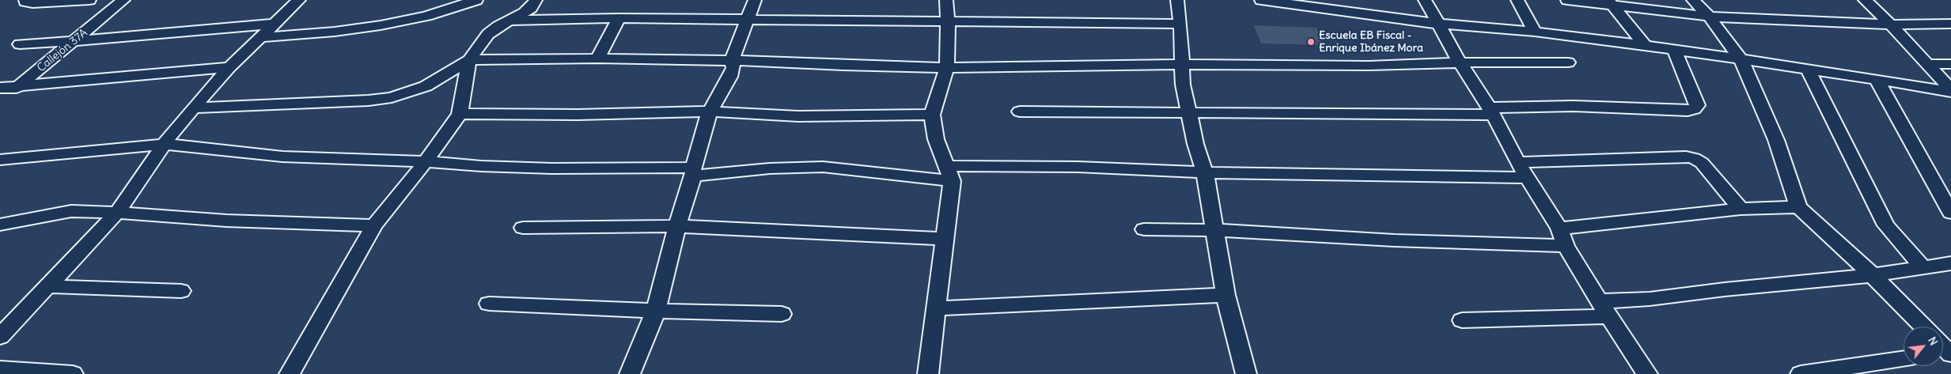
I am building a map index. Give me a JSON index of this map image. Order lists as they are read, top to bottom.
{
  "streets": {
    "street": ["Callejón 37A"]
  },
  "places": ["Escuela EB Fiscal - Enrique Ibánez Mora"],
  "north": "top right"
}
